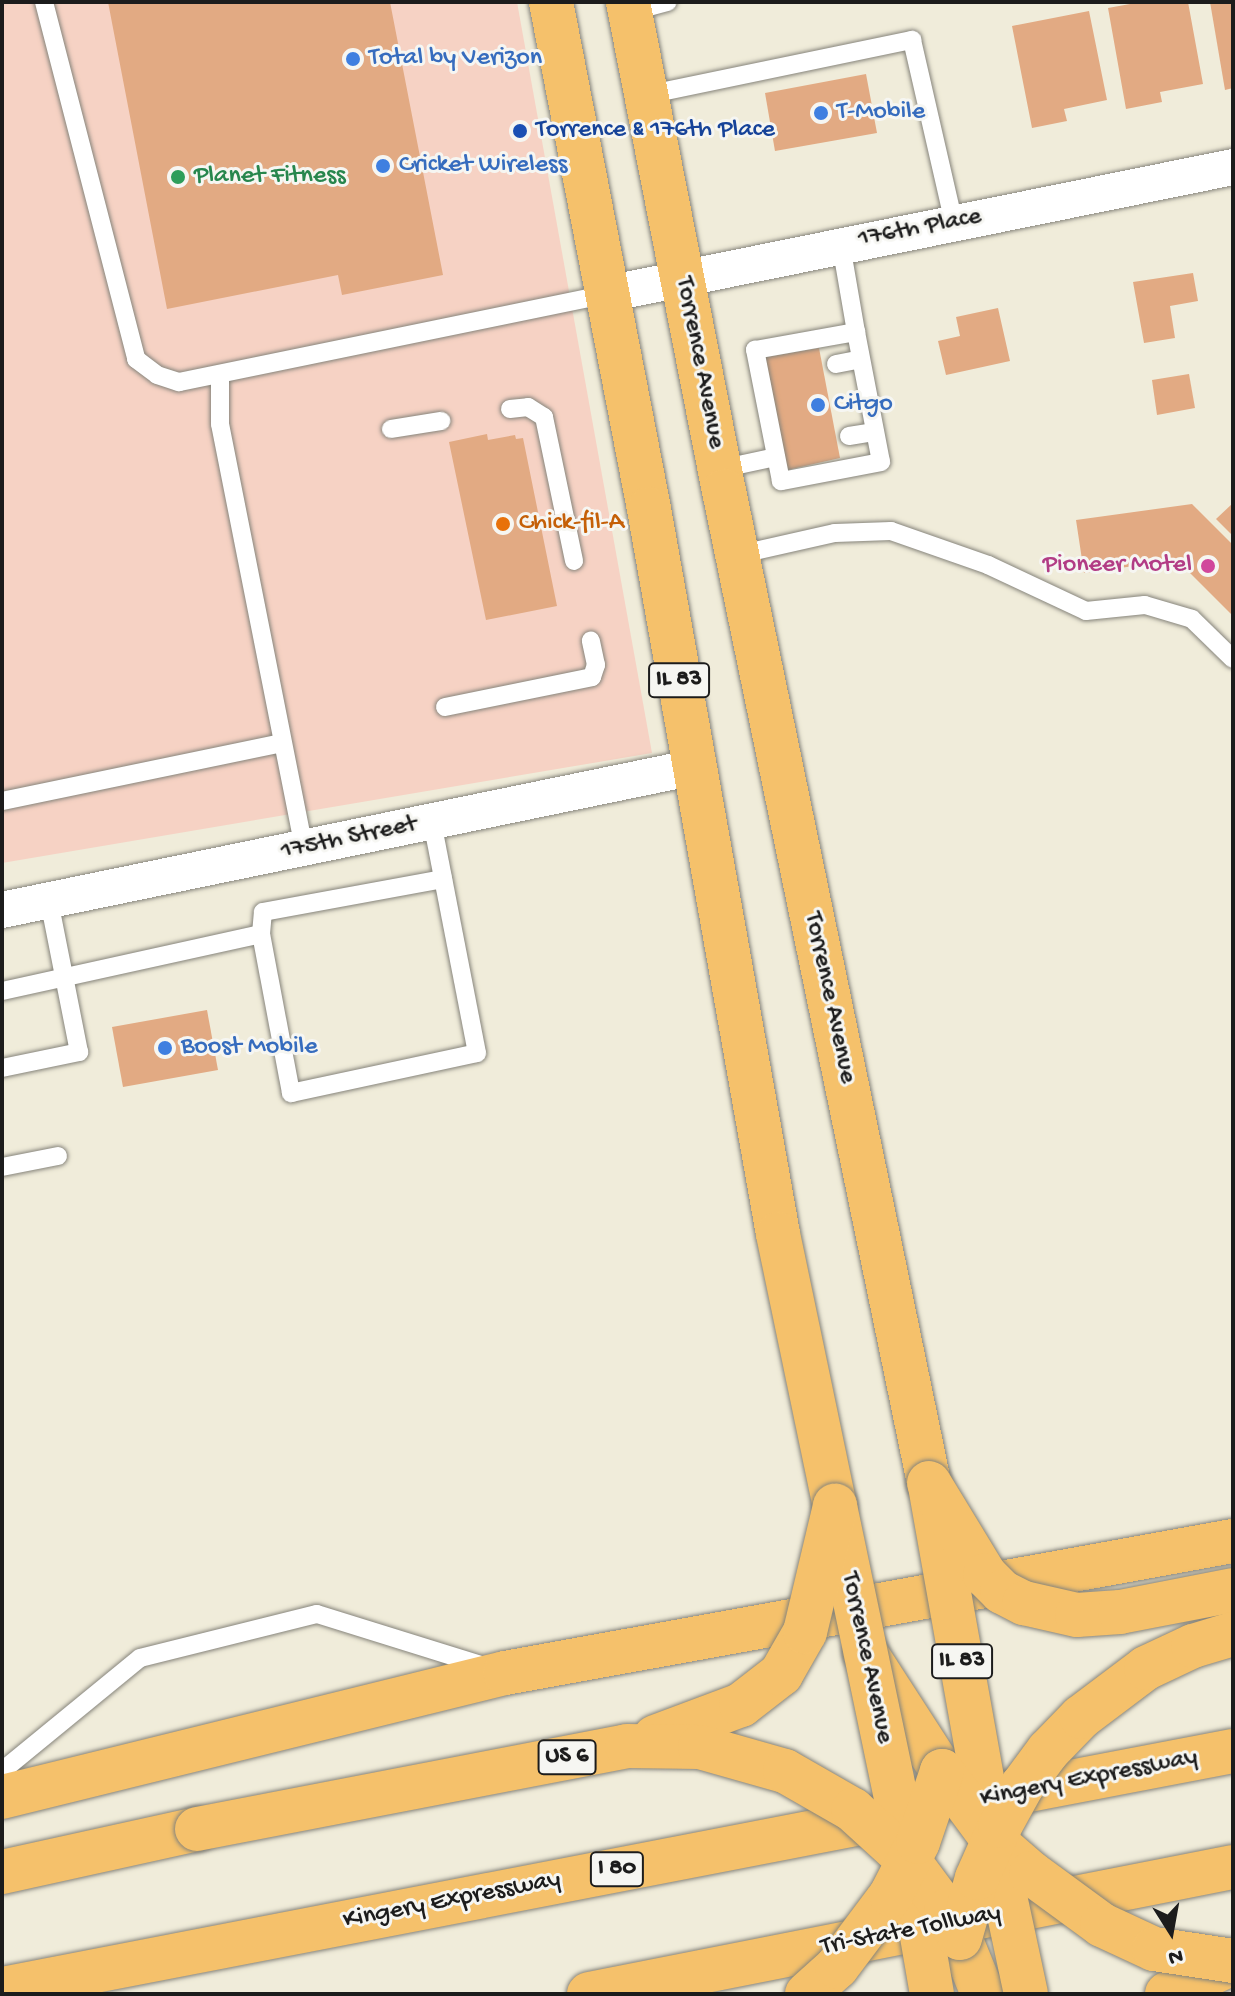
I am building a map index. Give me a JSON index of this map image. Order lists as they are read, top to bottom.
{
  "streets": {
    "main road": [
      "Torrence Avenue",
      "IL 83",
      "US 6",
      "Kingery Expressway",
      "I 80",
      "Tri-State Tollway"
    ],
    "street": ["176th Place", "175th Street"]
  },
  "crossings": [
    ["176th Place", "Torrence Avenue"],
    ["Torrence Avenue", "175th Street"],
    ["Torrence Avenue", "US 6"]
  ],
  "places": [
    "Total by Verizon",
    "T-Mobile",
    "Torrence & 176th Place",
    "Cricket Wireless",
    "Planet Fitness",
    "Citgo",
    "Chick-fil-A",
    "Pioneer Motel",
    "Boost Mobile"
  ],
  "north": "bottom"
}
